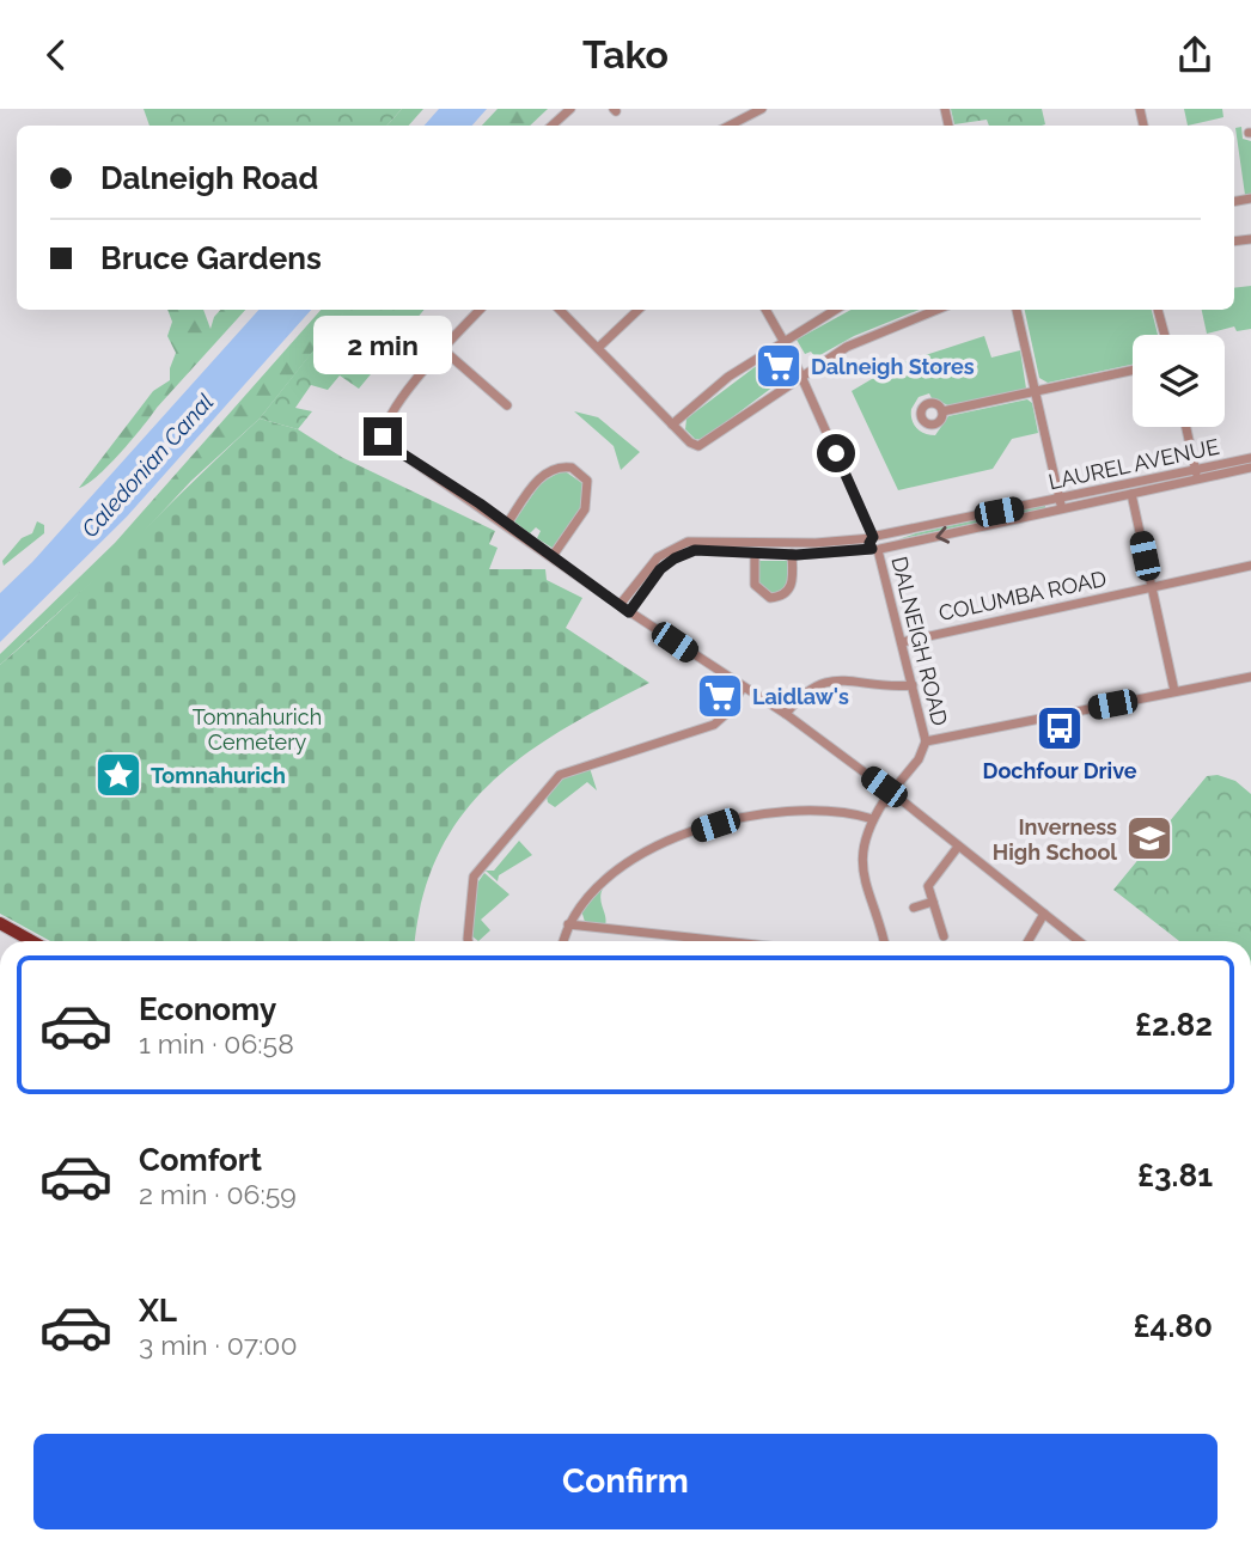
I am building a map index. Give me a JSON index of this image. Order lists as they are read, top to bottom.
{
  "streets": {
    "street": ["LAUREL AVENUE", "COLUMBA ROAD", "DALNEIGH ROAD"]
  },
  "crossings": [
    ["LAUREL AVENUE", "DALNEIGH ROAD"],
    ["COLUMBA ROAD", "DALNEIGH ROAD"]
  ],
  "water": ["Caledonian Canal"],
  "parks": ["Tomnahurich Cemetery"],
  "places": {
    "supermarket": ["Dalneigh Stores", "Laidlaw's"],
    "bus stop": ["Dochfour Drive"],
    "place": ["Tomnahurich"],
    "school or university": ["Inverness High School"]
  },
  "page": {
    "header": "Tako",
    "banner": ["Dalneigh Road", "Bruce Gardens"],
    "bubble": "2 min",
    "list": [
      {
        "name": "Economy",
        "note": "1 min · 06:58",
        "value": "£2.82"
      },
      {
        "name": "Comfort",
        "note": "2 min · 06:59",
        "value": "£3.81"
      },
      {
        "name": "XL",
        "note": "3 min · 07:00",
        "value": "£4.80"
      }
    ],
    "buttons": "Confirm"
  }
}
